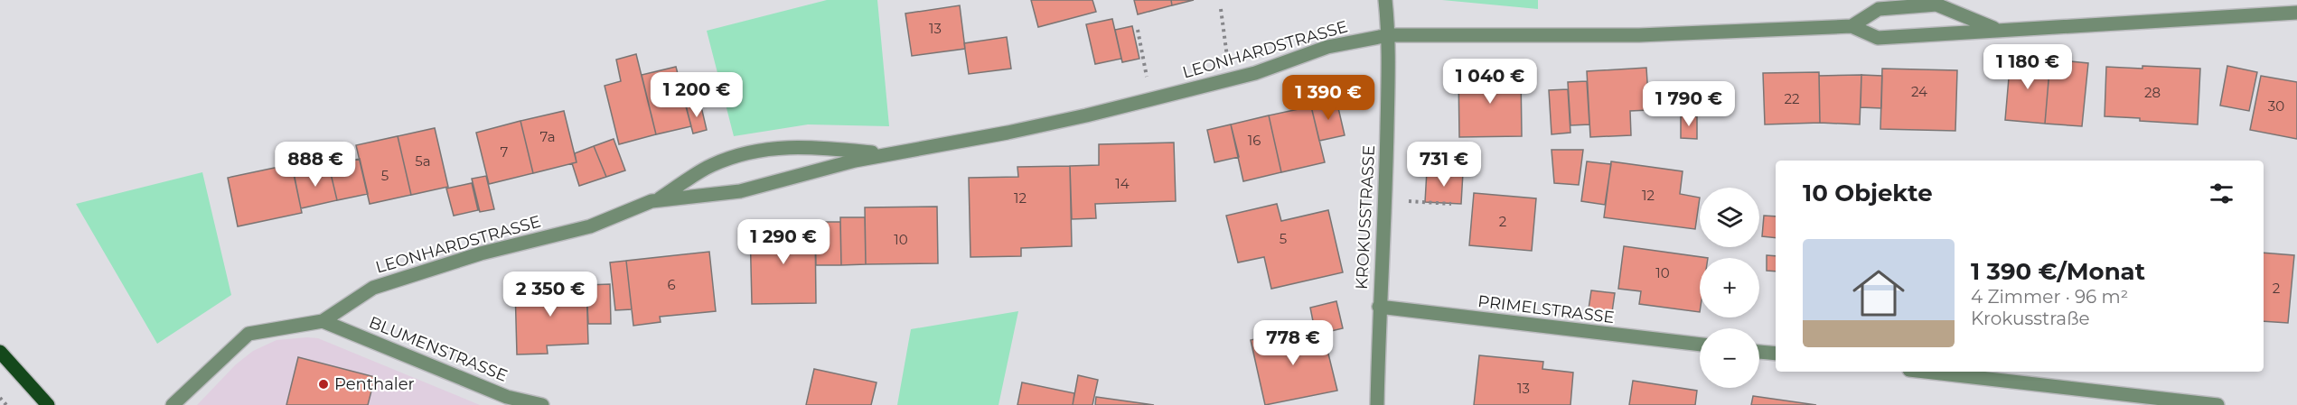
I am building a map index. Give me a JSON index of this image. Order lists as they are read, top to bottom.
{
  "streets": {
    "street": [
      "LEONHARDSTRASSE",
      "KROKUSSTRASSE",
      "PRIMELSTRASSE",
      "BLUMENSTRASSE"
    ]
  },
  "crossings": [
    ["LEONHARDSTRASSE", "KROKUSSTRASSE"],
    ["LEONHARDSTRASSE", "BLUMENSTRASSE"],
    ["KROKUSSTRASSE", "PRIMELSTRASSE"]
  ],
  "places": ["Penthaler"],
  "house_numbers": [
    "13",
    "24",
    "28",
    "22",
    "30",
    "7a",
    "16",
    "7",
    "5a",
    "5",
    "14",
    "12",
    "12",
    "2",
    "5",
    "10",
    "10",
    "6",
    "2",
    "13"
  ],
  "page": {
    "price": [
      "1 180 €",
      "1 040 €",
      "1 200 €",
      "1 390 €",
      "1 790 €",
      "888 €",
      "731 €",
      "1 290 €",
      "2 350 €",
      "778 €"
    ],
    "heading": "10 Objekte",
    "map_buttons": ["+", "−"],
    "list": [
      {
        "name": "1 390 €/Monat",
        "note": "4 Zimmer · 96 m² · Krokusstraße"
      }
    ]
  }
}
